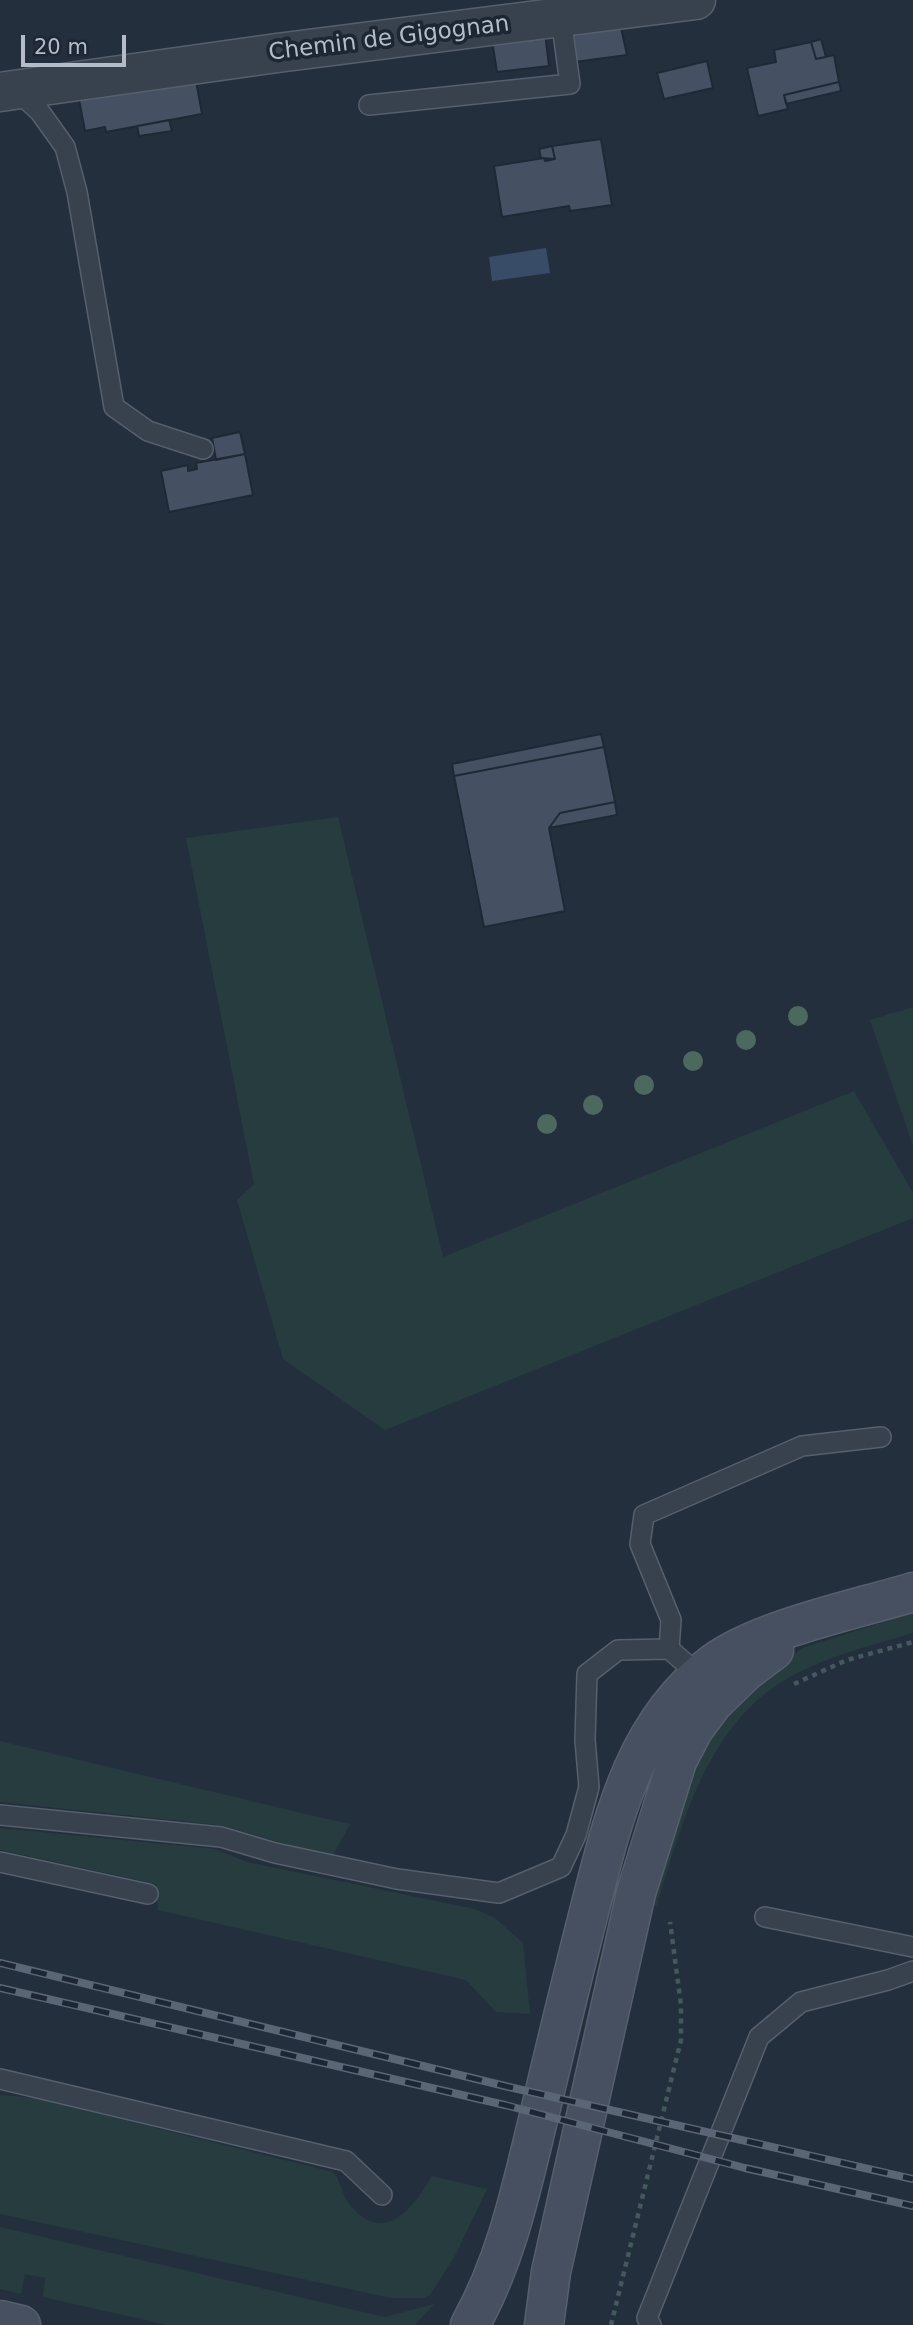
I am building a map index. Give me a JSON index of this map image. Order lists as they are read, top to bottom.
{
  "streets": {
    "street": ["Chemin de Gigognan"]
  },
  "scale_bar": "20 m"
}
